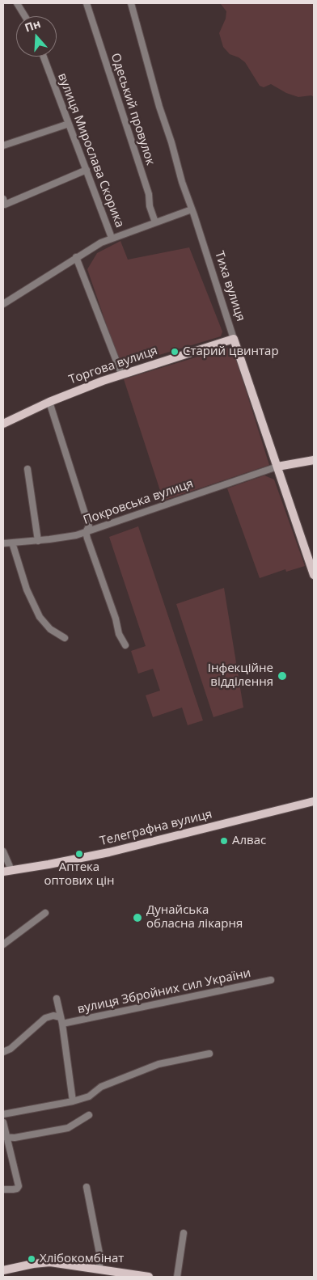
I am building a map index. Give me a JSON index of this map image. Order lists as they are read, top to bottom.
{
  "streets": {
    "main road": ["Тиха вулиця", "Торгова вулиця", "Телеграфна вулиця"],
    "street": [
      "Одеський провулок",
      "вулиця Мирослава Скорика",
      "Покровська вулиця",
      "вулиця Збройних сил України"
    ]
  },
  "crossings": [
    ["Тиха вулиця", "Торгова вулиця"],
    ["Тиха вулиця", "Покровська вулиця"]
  ],
  "places": [
    "Старий цвинтар",
    "Інфекційне відділення",
    "Алвас",
    "Аптека оптових цін",
    "Дунайська обласна лікарня",
    "Хлібокомбінат"
  ],
  "north": "top"
}
